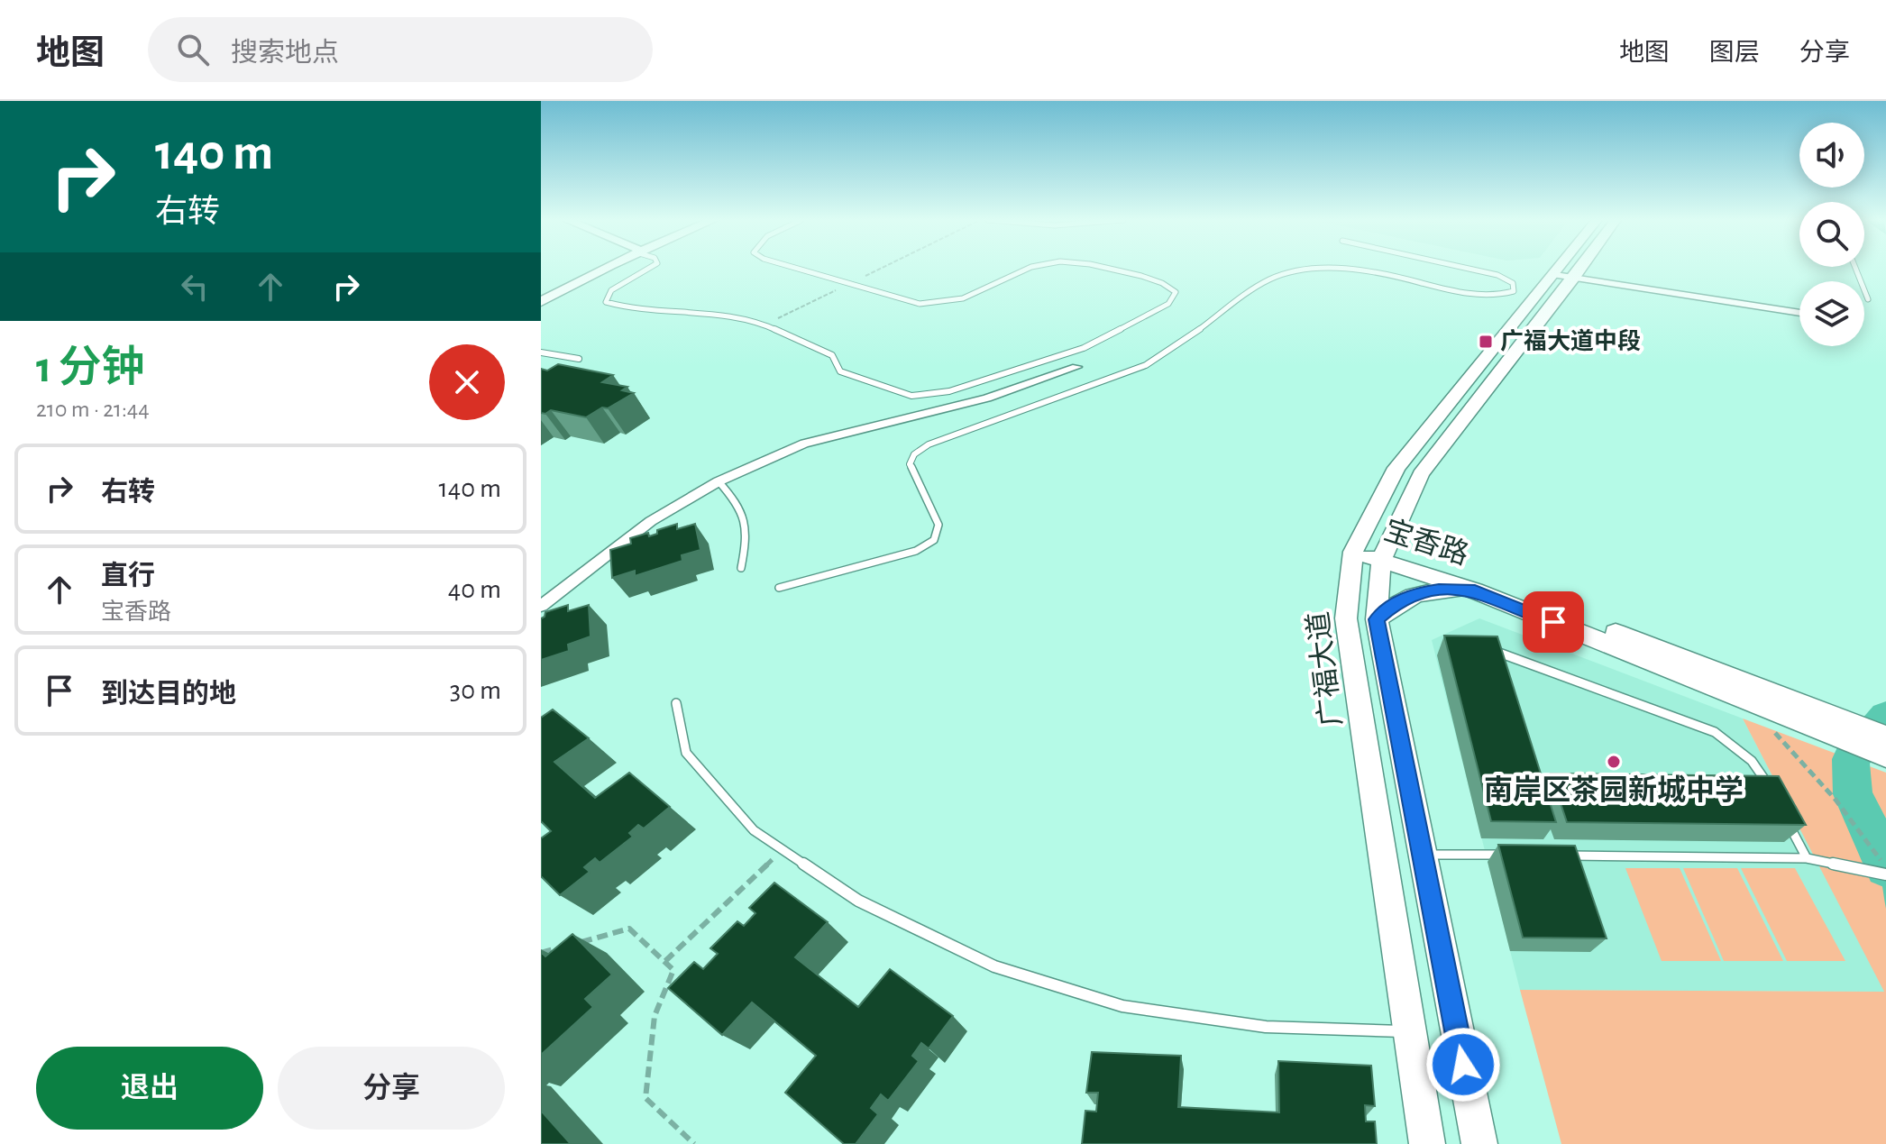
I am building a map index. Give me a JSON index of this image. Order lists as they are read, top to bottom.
{
  "streets": {
    "main road": ["宝香路", "广福大道"]
  },
  "crossings": [
    ["宝香路", "广福大道"]
  ],
  "places": {
    "transit": ["广福大道中段"],
    "other": ["南岸区茶园新城中学"]
  },
  "page": {
    "header": "地图",
    "search": "搜索地点",
    "nav": ["地图", "图层", "分享"],
    "turn": ["140 m", "右转"],
    "heading": ["1 分钟", "210 m · 21:44"],
    "list": [
      {
        "name": "右转",
        "value": "140 m"
      },
      {
        "name": "直行",
        "note": "宝香路",
        "value": "40 m"
      },
      {
        "name": "到达目的地",
        "value": "30 m"
      }
    ],
    "buttons": ["退出", "分享"]
  }
}
